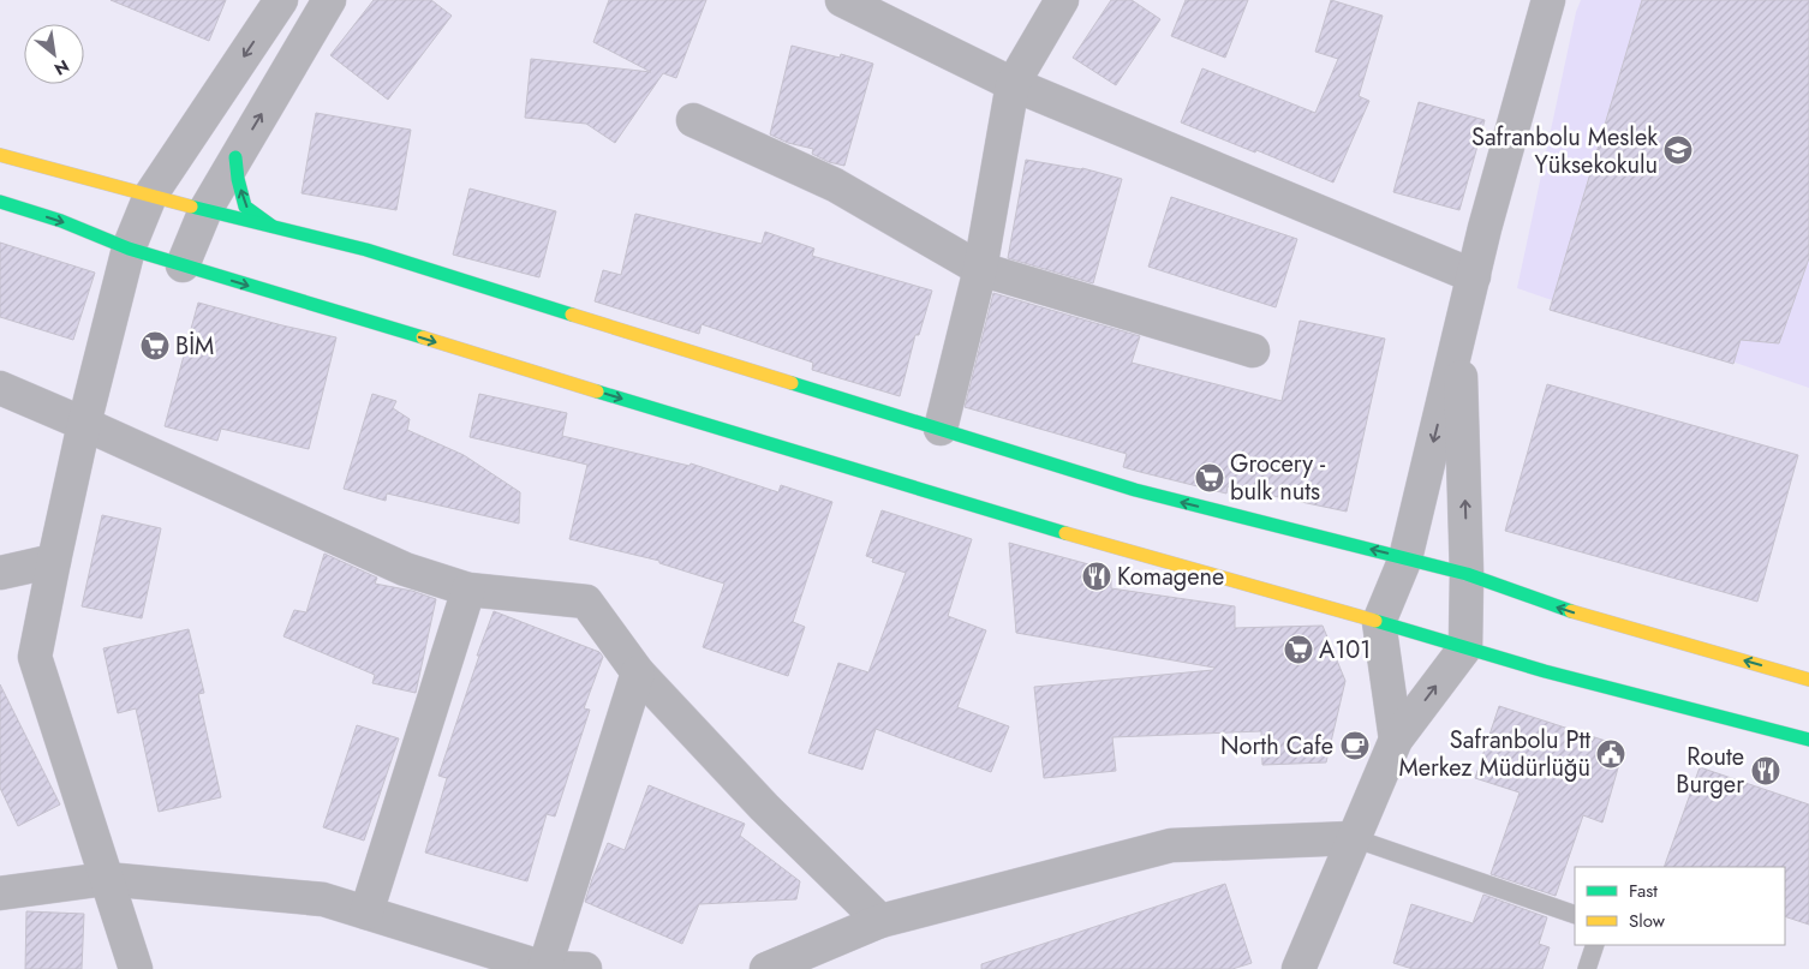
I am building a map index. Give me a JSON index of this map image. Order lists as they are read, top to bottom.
{
  "places": {
    "school or university": ["Safranbolu Meslek Yüksekokulu"],
    "supermarket": ["BİM", "Grocery - bulk nuts", "A101"],
    "restaurant": ["Komagene", "Route Burger"],
    "cafe": ["North Cafe"],
    "public building": ["Safranbolu Ptt Merkez Müdürlüğü"]
  },
  "legend": ["Fast", "Slow"],
  "north": "bottom right"
}
